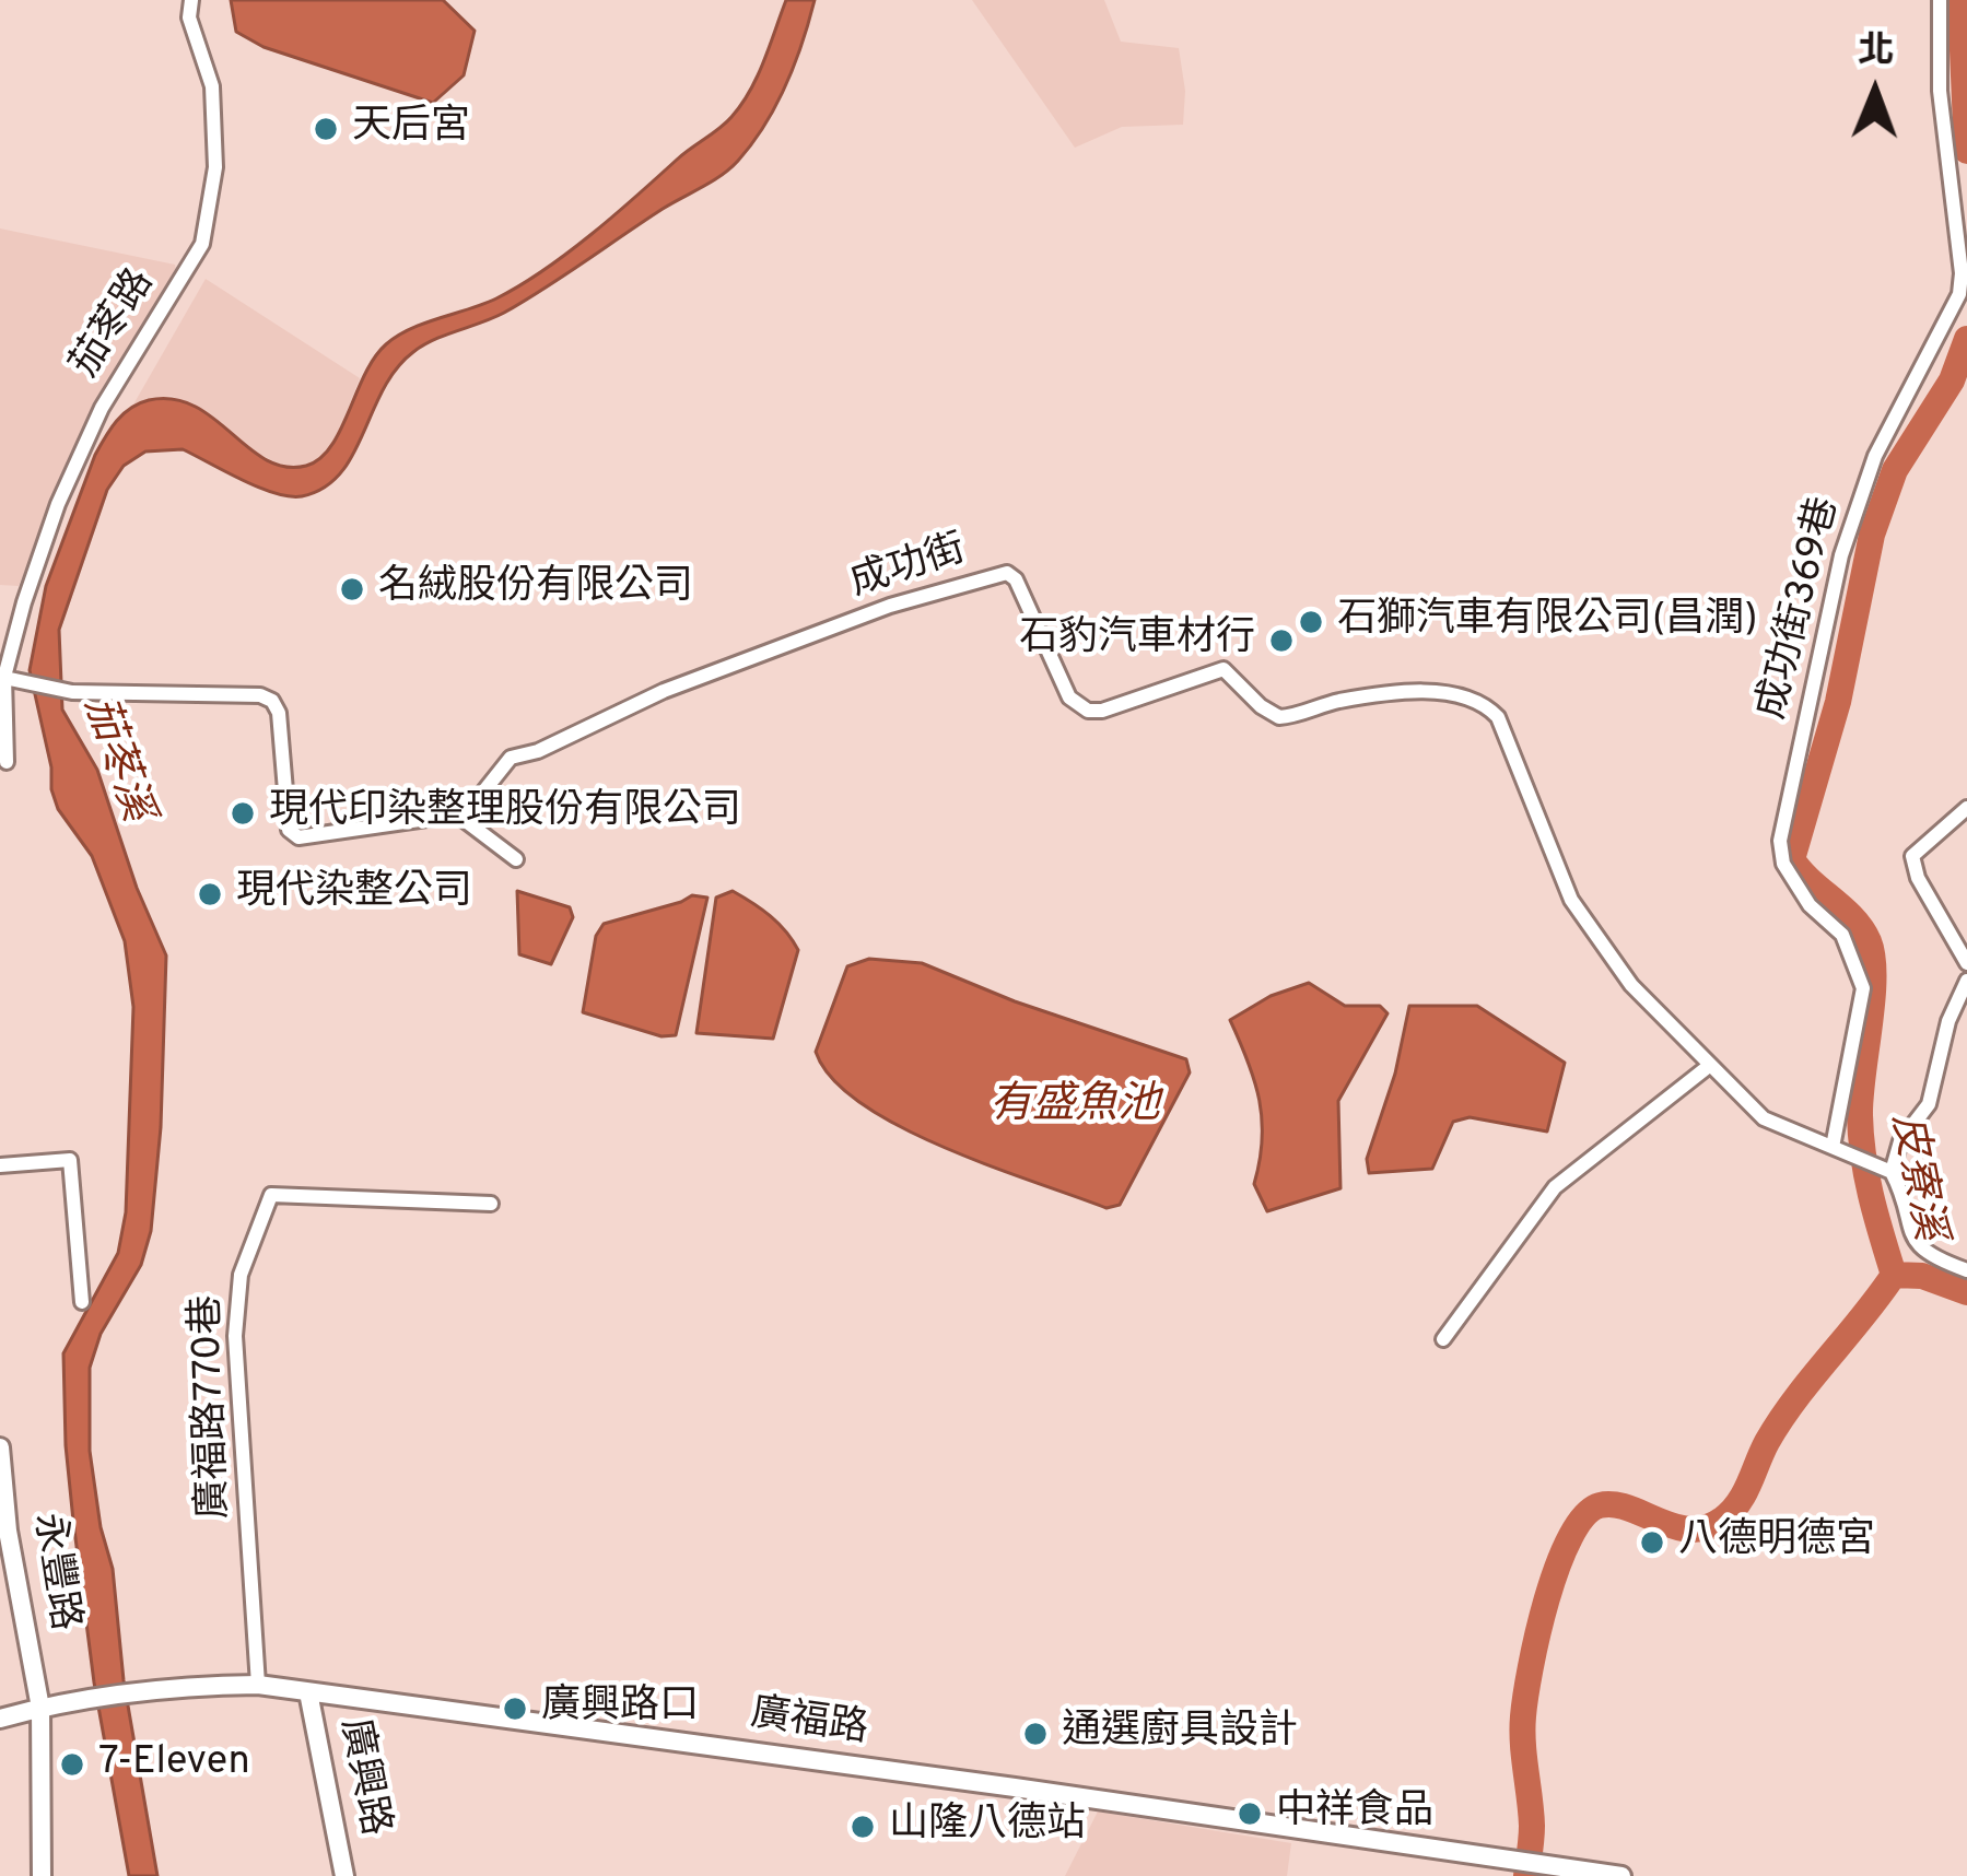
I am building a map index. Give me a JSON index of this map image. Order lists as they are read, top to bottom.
{
  "streets": {
    "street": [
      "茄苳路",
      "成功街",
      "成功街369巷",
      "廣福路770巷",
      "永豐路",
      "廣福路",
      "廣興路"
    ]
  },
  "crossings": [
    ["成功街", "成功街369巷"],
    ["廣福路770巷", "廣福路"],
    ["永豐路", "廣福路"],
    ["廣福路", "廣興路"]
  ],
  "water": ["茄苳溪", "有盛魚池", "皮寮溪"],
  "places": [
    "天后宮",
    "名絨股份有限公司",
    "石獅汽車有限公司(昌潤)",
    "石豹汽車材行",
    "現代印染整理股份有限公司",
    "現代染整公司",
    "八德明德宮",
    "廣興路口",
    "通選廚具設計",
    "7-Eleven",
    "中祥食品",
    "山隆八德站"
  ],
  "north": "top"
}
